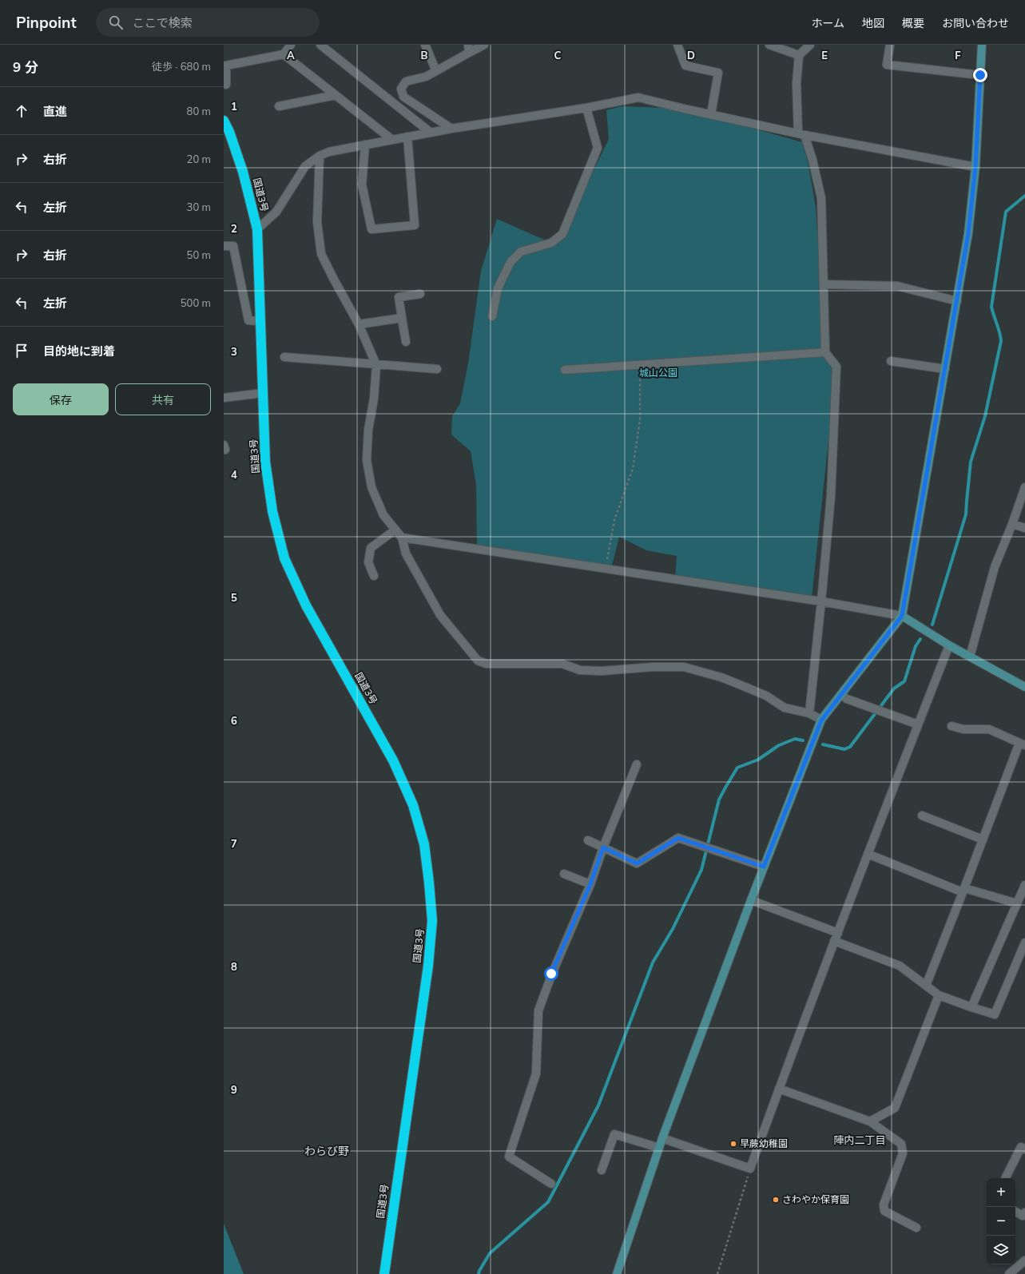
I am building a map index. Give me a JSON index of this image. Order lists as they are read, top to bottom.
{
  "streets": {
    "highway": ["国道3号"]
  },
  "districts": ["陣内二丁目", "わらび野"],
  "parks": ["城山公園"],
  "places": ["早蕨幼稚園", "さわやか保育園"],
  "page": {
    "header": "Pinpoint",
    "search": "ここで検索",
    "nav": [
      "ホーム",
      "地図",
      "概要",
      "お問い合わせ"
    ],
    "heading": ["9 分", "徒歩 · 680 m"],
    "list": [
      ["直進", "80 m"],
      ["右折", "20 m"],
      ["左折", "30 m"],
      ["右折", "50 m"],
      ["左折", "500 m"],
      "目的地に到着"
    ],
    "buttons": ["保存", "共有"],
    "map_buttons": ["+", "−"]
  },
  "grid": {
    "columns": [
      "A",
      "B",
      "C",
      "D",
      "E",
      "F"
    ],
    "rows": [
      "1",
      "2",
      "3",
      "4",
      "5",
      "6",
      "7",
      "8",
      "9"
    ]
  }
}
